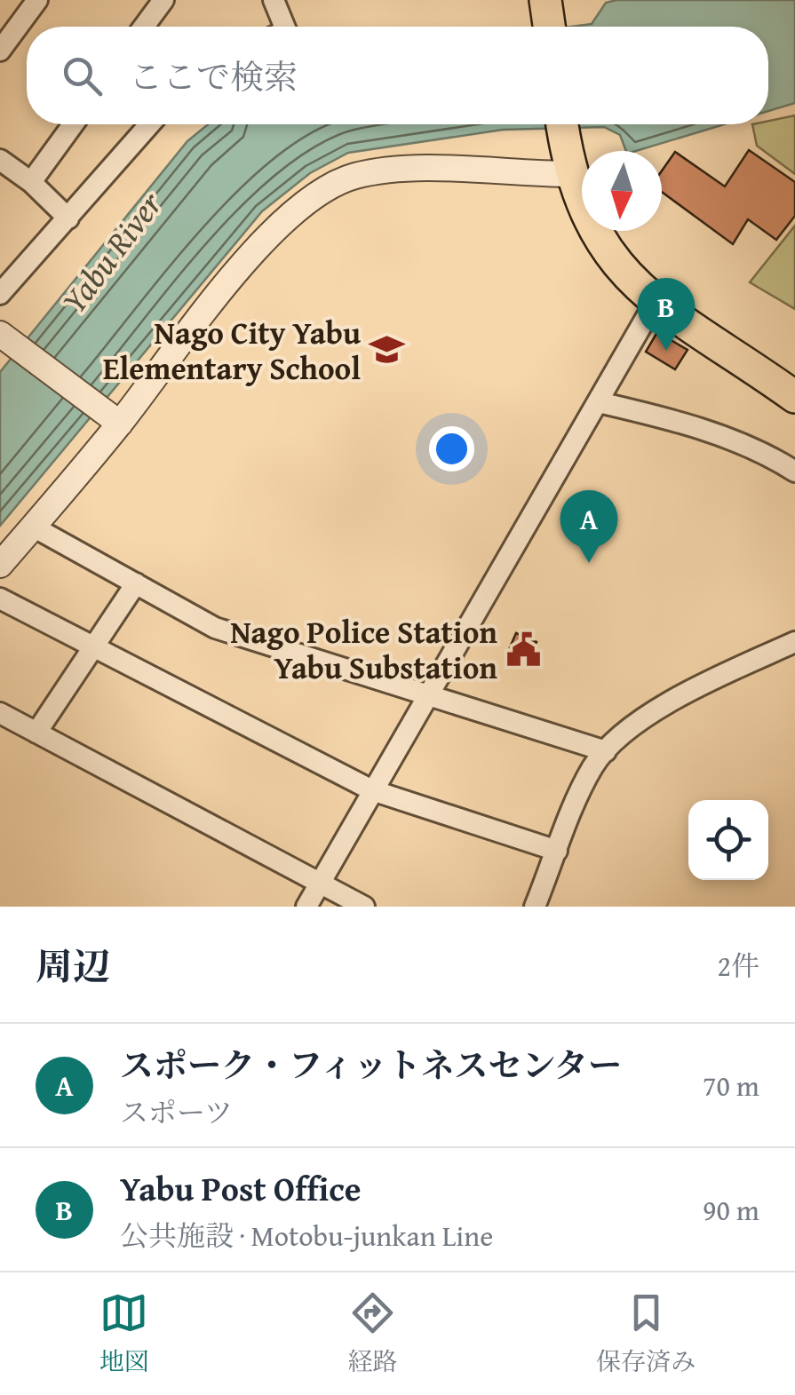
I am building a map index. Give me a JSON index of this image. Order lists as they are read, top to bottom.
{
  "water": ["Yabu River"],
  "places": {
    "school or university": ["Nago City Yabu Elementary School"],
    "public building": ["Nago Police Station Yabu Substation"]
  },
  "north": "bottom",
  "page": {
    "search": "ここで検索",
    "pins": ["B", "A"],
    "heading": ["周辺", "2件"],
    "list": [
      {
        "mark": "A",
        "name": "スポーク・フィットネスセンター",
        "note": "スポーツ",
        "value": "70 m"
      },
      {
        "mark": "B",
        "name": "Yabu Post Office",
        "note": "公共施設 · Motobu-junkan Line",
        "value": "90 m"
      }
    ],
    "nav": ["地図", "経路", "保存済み"]
  }
}
